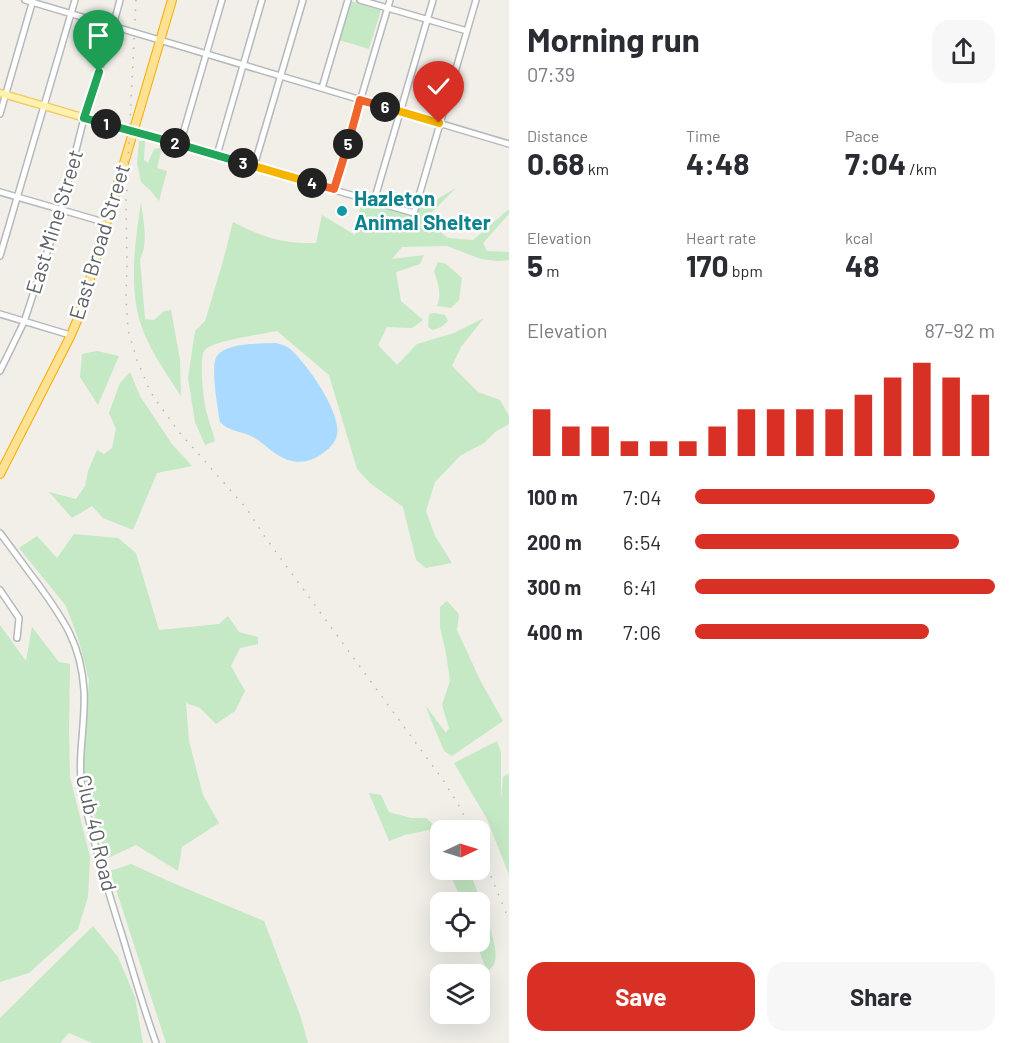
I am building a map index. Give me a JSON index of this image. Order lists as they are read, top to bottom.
{
  "streets": {
    "highway": ["East Broad Street"],
    "street": ["East Mine Street", "Club 40 Road"]
  },
  "places": ["Hazleton Animal Shelter"],
  "north": "right",
  "page": {
    "heading": ["Morning run", "07:39"],
    "pins": [
      "6",
      "1",
      "2",
      "5",
      "3",
      "4"
    ],
    "stats": [
      ["Distance", "0.68 km"],
      ["Time", "4:48"],
      ["Pace", "7:04 /km"],
      ["Elevation", "5 m"],
      ["Heart rate", "170 bpm"],
      ["kcal", "48"]
    ],
    "chart": ["Elevation", "87–92 m"],
    "list": [
      {
        "name": "100 m",
        "note": "7:04"
      },
      {
        "name": "200 m",
        "note": "6:54"
      },
      {
        "name": "300 m",
        "note": "6:41"
      },
      {
        "name": "400 m",
        "note": "7:06"
      }
    ],
    "buttons": ["Save", "Share"]
  }
}
